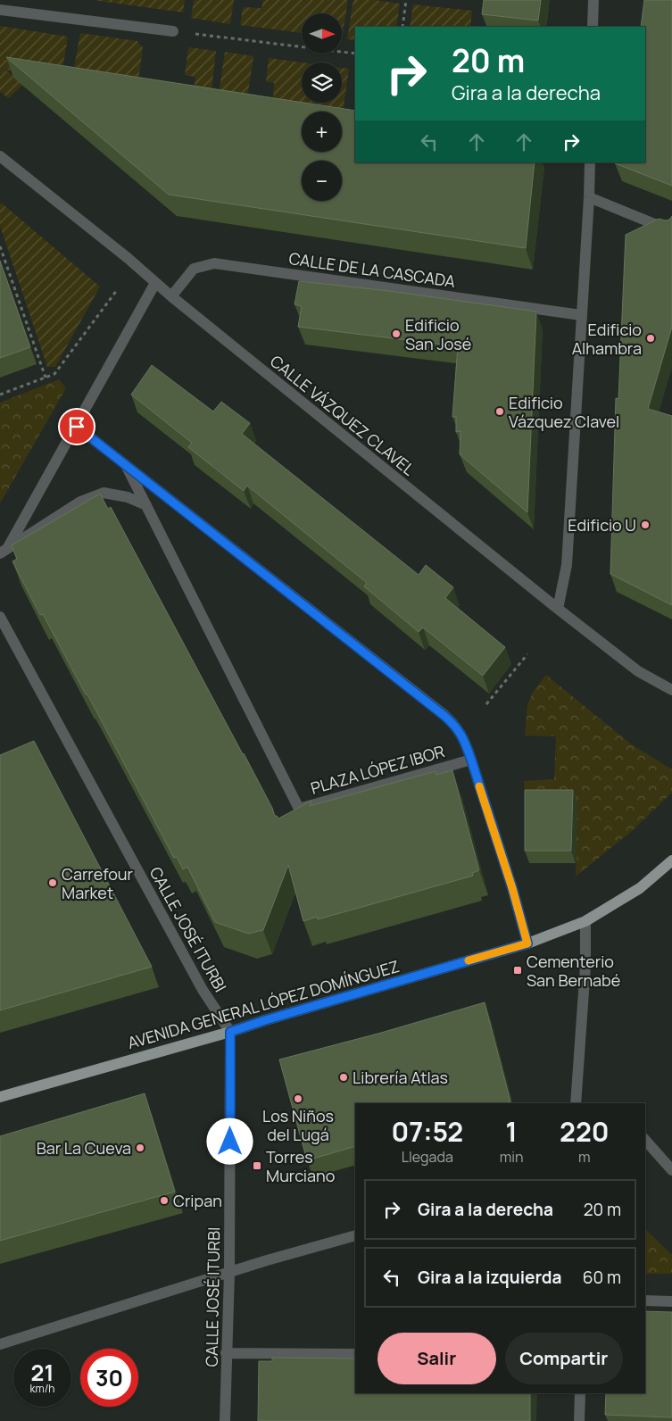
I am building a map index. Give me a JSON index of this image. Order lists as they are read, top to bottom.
{
  "streets": {
    "main road": ["AVENIDA GENERAL LÓPEZ DOMÍNGUEZ"],
    "street": [
      "CALLE DE LA CASCADA",
      "CALLE VÁZQUEZ CLAVEL",
      "PLAZA LÓPEZ IBOR",
      "CALLE JOSÉ ITURBI"
    ]
  },
  "crossings": [
    ["CALLE DE LA CASCADA", "CALLE VÁZQUEZ CLAVEL"],
    ["CALLE JOSÉ ITURBI", "AVENIDA GENERAL LÓPEZ DOMÍNGUEZ"]
  ],
  "places": {
    "other": [
      "Edificio San José",
      "Edificio Alhambra",
      "Edificio Vázquez Clavel",
      "Edificio U",
      "Carrefour Market",
      "Librería Atlas",
      "Los Niños del Lugá",
      "Bar La Cueva",
      "Cripan"
    ],
    "transit": ["Cementerio San Bernabé", "Torres Murciano"]
  },
  "north": "right",
  "page": {
    "map_buttons": ["+", "−"],
    "turn": ["20 m", "Gira a la derecha"],
    "eta": [
      "07:52",
      "Llegada",
      "1",
      "min",
      "220",
      "m"
    ],
    "list": [
      {
        "name": "Gira a la derecha",
        "value": "20 m"
      },
      {
        "name": "Gira a la izquierda",
        "value": "60 m"
      }
    ],
    "buttons": ["Salir", "Compartir"],
    "speed": "21 km/h",
    "limit": "30"
  }
}
